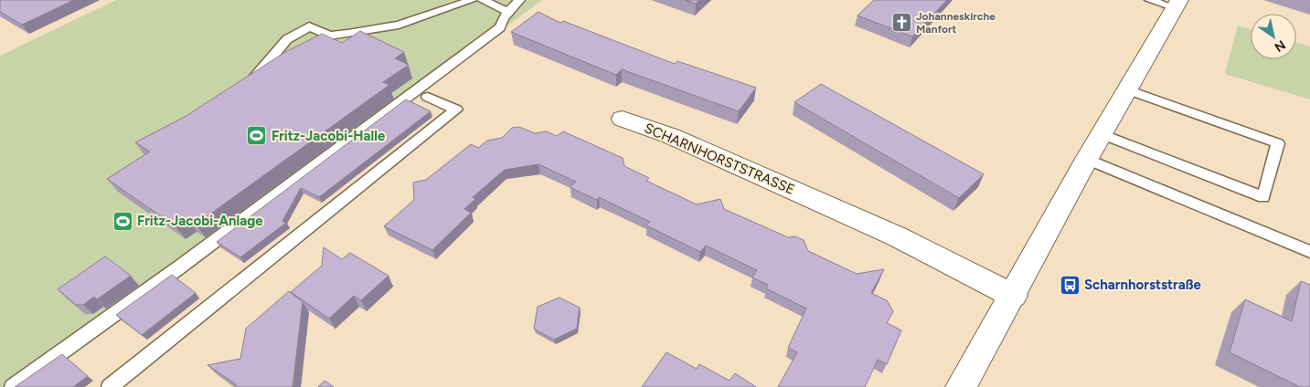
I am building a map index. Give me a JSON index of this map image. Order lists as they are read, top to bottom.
{
  "streets": {
    "street": ["SCHARNHORSTSTRASSE"]
  },
  "places": {
    "church": ["Johanneskirche Manfort"],
    "sports": ["Fritz-Jacobi-Halle", "Fritz-Jacobi-Anlage"],
    "bus stop": ["Scharnhorststraße"]
  },
  "north": "bottom right"
}
